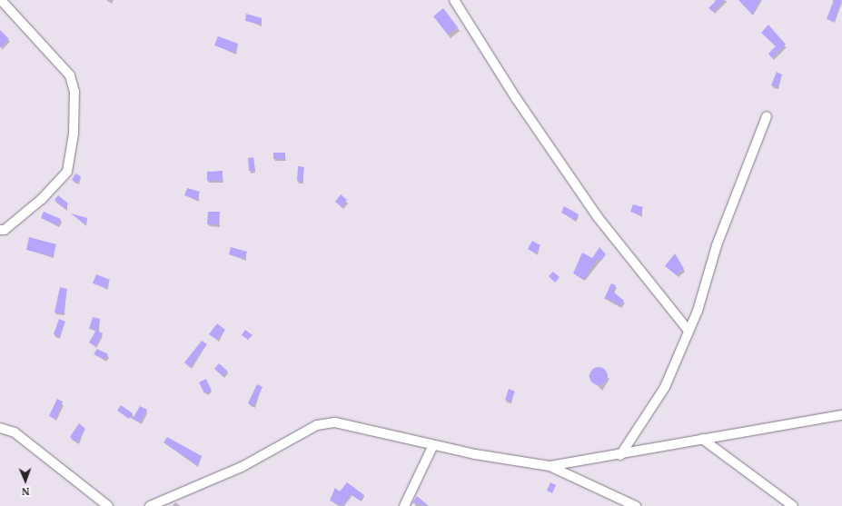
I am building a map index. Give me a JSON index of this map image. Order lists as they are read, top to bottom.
{
  "north": "bottom"
}
